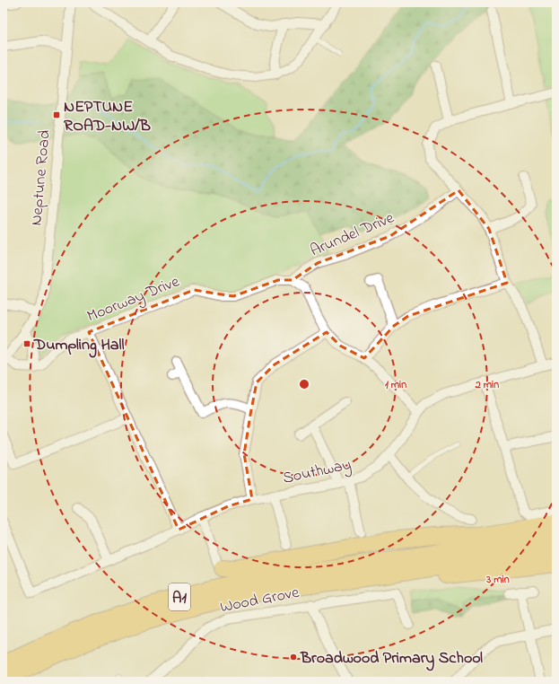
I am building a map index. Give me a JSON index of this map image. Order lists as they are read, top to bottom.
{
  "streets": {
    "highway": ["A1"],
    "street": [
      "Neptune Road",
      "Arundel Drive",
      "Moorway Drive",
      "Southway",
      "Wood Grove"
    ]
  },
  "crossings": [
    ["Arundel Drive", "Moorway Drive"]
  ],
  "places": {
    "transit": ["NEPTUNE ROAD-NW/B", "Dumpling Hall"],
    "other": ["Broadwood Primary School"]
  },
  "rings": ["1 min", "2 min", "3 min"]
}
